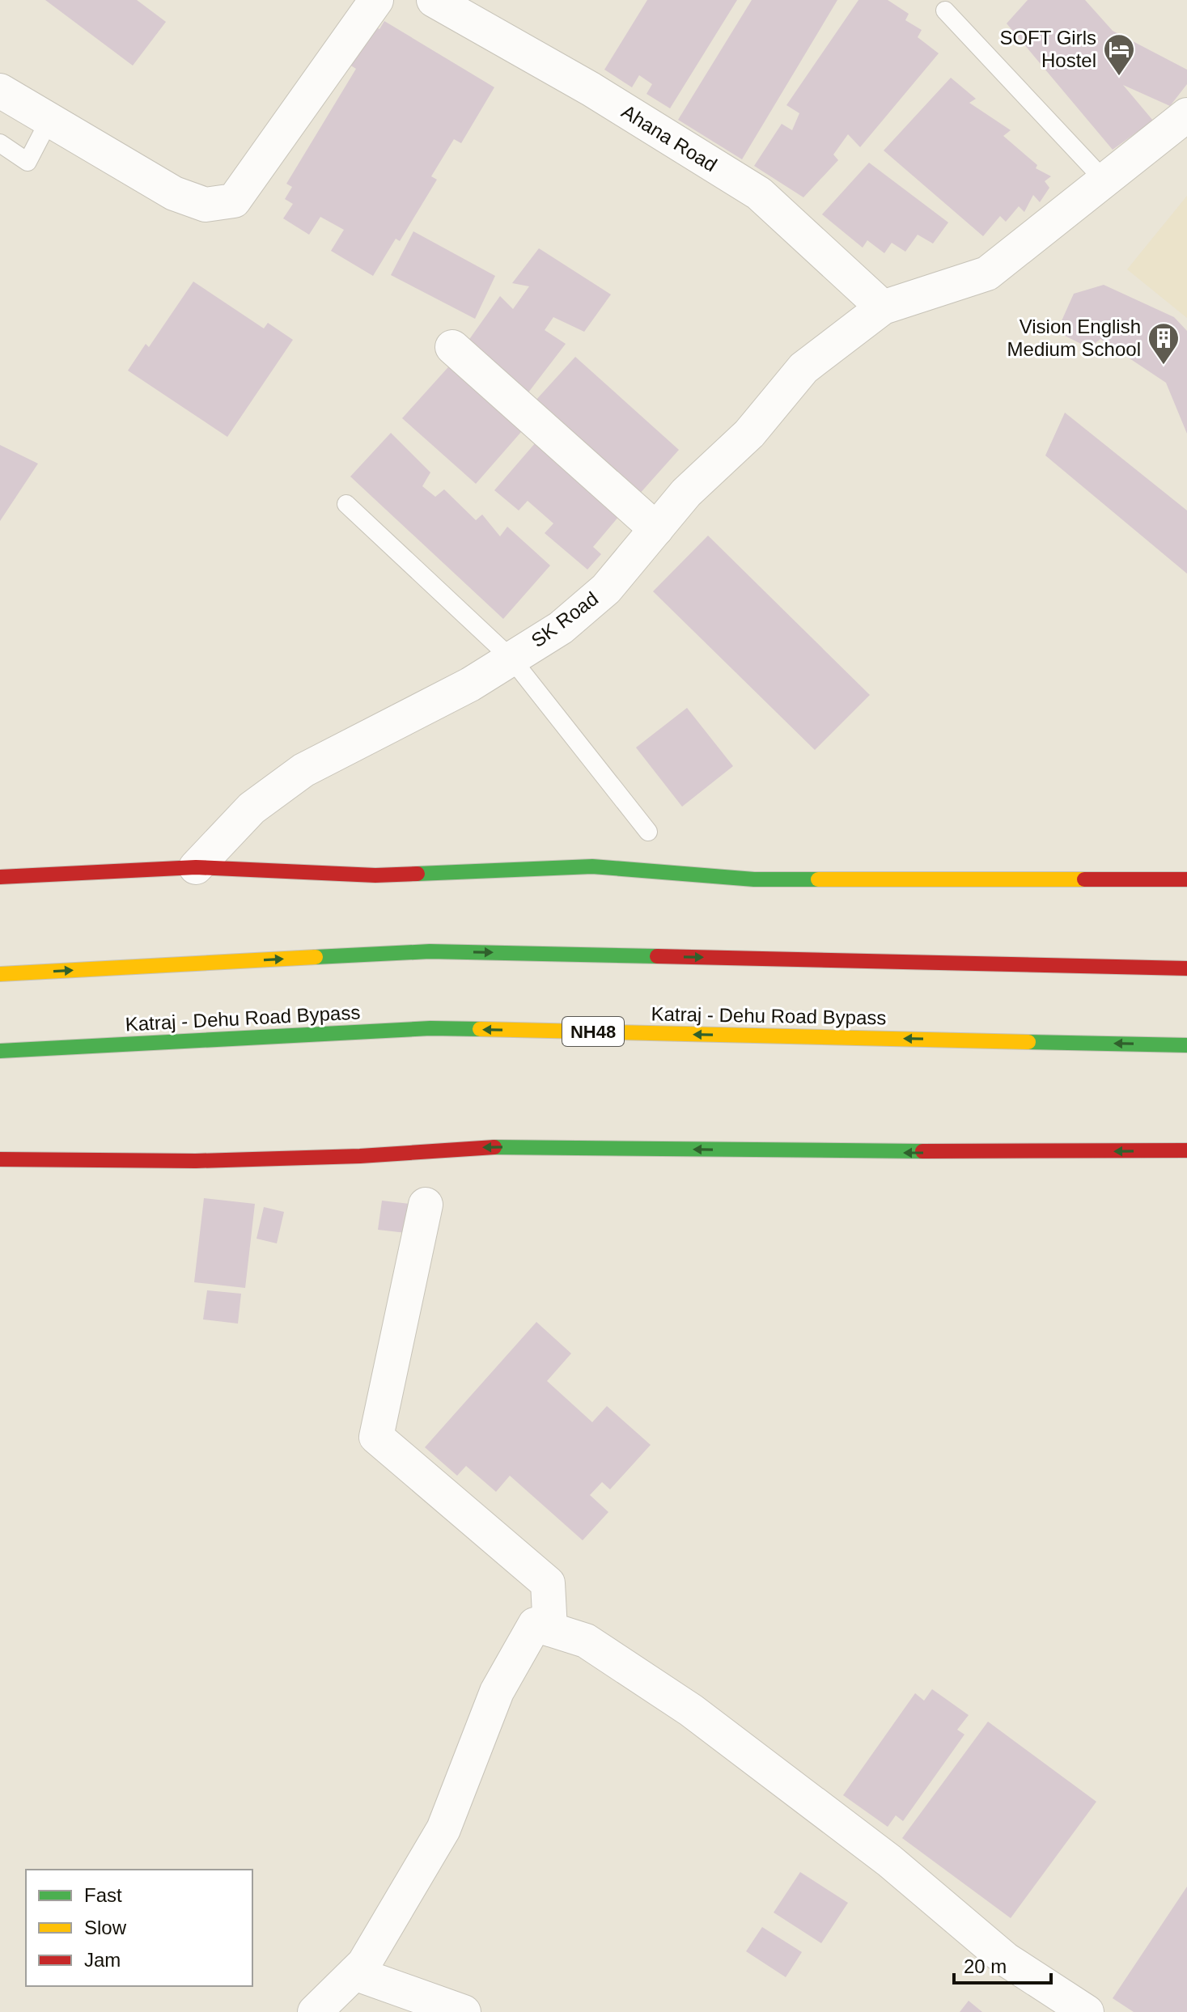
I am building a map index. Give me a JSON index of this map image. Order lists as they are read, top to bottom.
{
  "streets": {
    "main road": ["Katraj - Dehu Road Bypass", "NH48"],
    "street": ["Ahana Road", "SK Road"]
  },
  "crossings": [
    ["Ahana Road", "SK Road"]
  ],
  "places": {
    "hotel": ["SOFT Girls Hostel"],
    "building": ["Vision English Medium School"]
  },
  "legend": ["Fast", "Slow", "Jam"],
  "scale_bar": "20 m"
}
